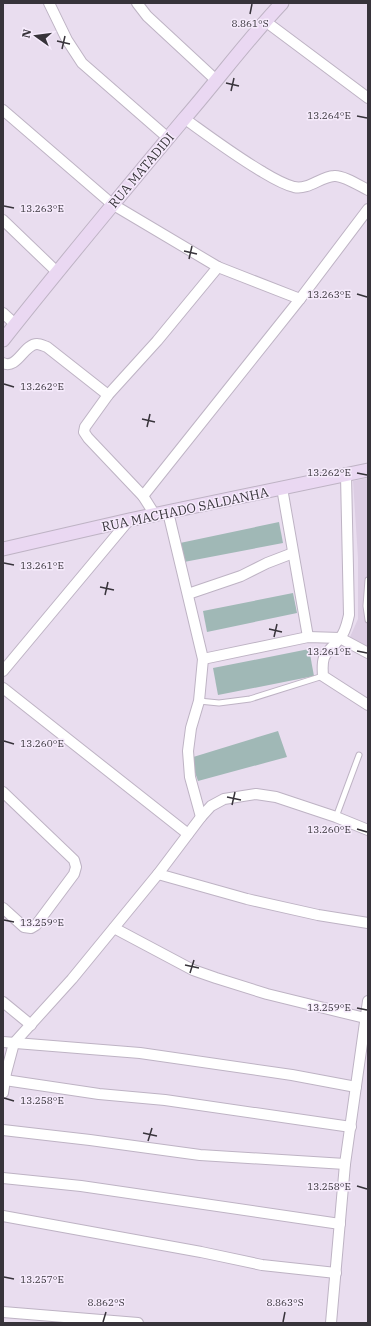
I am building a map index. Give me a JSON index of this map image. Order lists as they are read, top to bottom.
{
  "streets": {
    "street": ["RUA MATADIDI", "RUA MACHADO SALDANHA"]
  },
  "north": "left",
  "coordinates": [
    "8.861°S",
    "13.264°E",
    "13.263°E",
    "13.262°E",
    "13.261°E",
    "13.260°E",
    "13.259°E",
    "13.258°E",
    "13.257°E",
    "8.862°S",
    "8.863°S"
  ]
}
